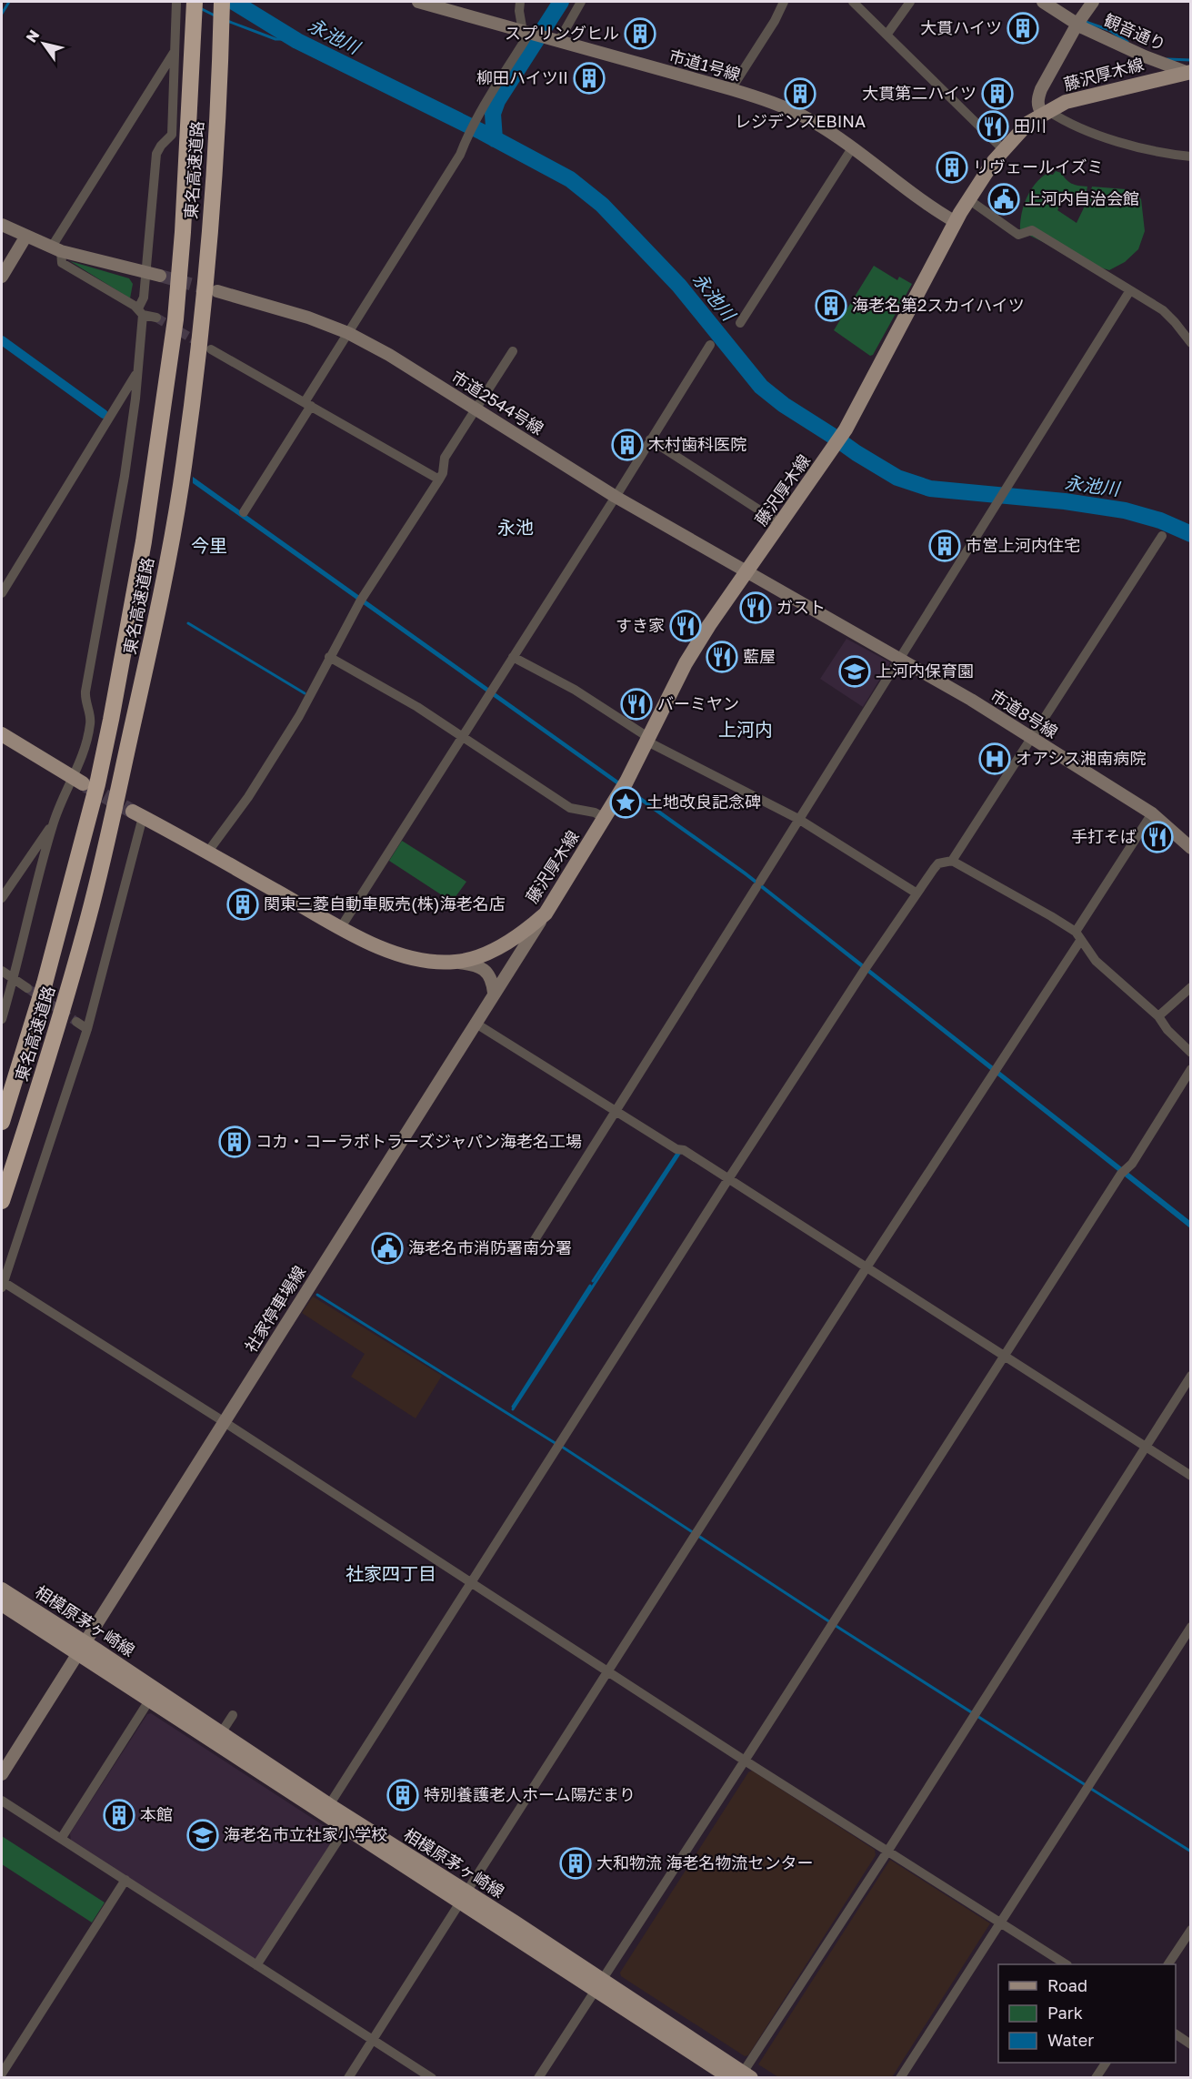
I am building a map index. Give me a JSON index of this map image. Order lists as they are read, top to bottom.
{
  "streets": {
    "highway": ["東名高速道路"],
    "main road": ["藤沢厚木線", "相模原茅ヶ崎線"],
    "street": [
      "観音通り",
      "市道1号線",
      "市道2544号線",
      "市道8号線",
      "社家停車場線"
    ]
  },
  "crossings": [
    ["観音通り", "藤沢厚木線"],
    ["市道1号線", "藤沢厚木線"],
    ["藤沢厚木線", "市道2544号線"],
    ["藤沢厚木線", "市道8号線"],
    ["藤沢厚木線", "社家停車場線"],
    ["市道2544号線", "市道8号線"],
    ["社家停車場線", "相模原茅ヶ崎線"]
  ],
  "districts": [
    "永池",
    "今里",
    "上河内",
    "社家四丁目"
  ],
  "water": ["永池川"],
  "places": {
    "building": [
      "大貫ハイツ",
      "スプリングヒル",
      "柳田ハイツII",
      "レジデンスEBINA",
      "大貫第二ハイツ",
      "リヴェールイズミ",
      "海老名第2スカイハイツ",
      "木村歯科医院",
      "市営上河内住宅",
      "関東三菱自動車販売(株)海老名店",
      "コカ・コーラボトラーズジャパン海老名工場",
      "特別養護老人ホーム陽だまり",
      "本館",
      "大和物流 海老名物流センター"
    ],
    "restaurant": [
      "田川",
      "ガスト",
      "すき家",
      "藍屋",
      "バーミヤン",
      "手打そば"
    ],
    "public building": ["上河内自治会館", "海老名市消防署南分署"],
    "school or university": ["上河内保育園", "海老名市立社家小学校"],
    "hospital": ["オアシス湘南病院"],
    "place": ["土地改良記念碑"]
  },
  "legend": ["Road", "Park", "Water"],
  "north": "top left"
}
